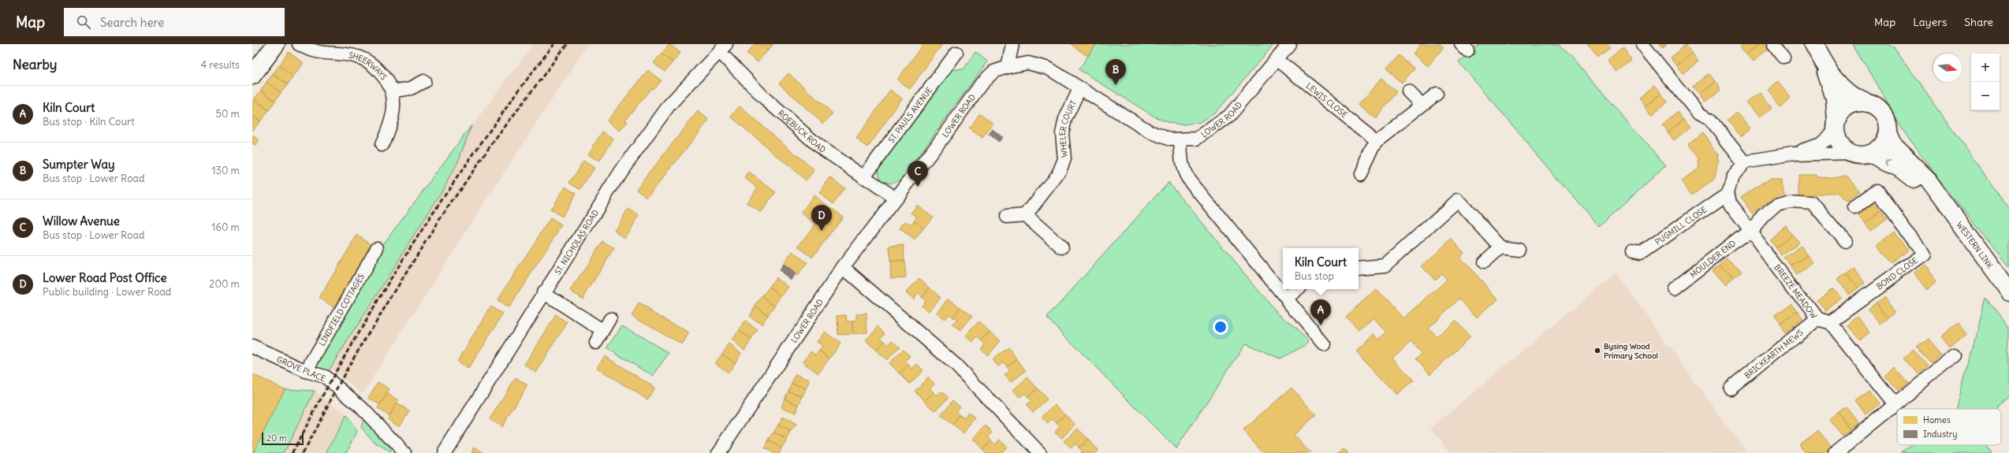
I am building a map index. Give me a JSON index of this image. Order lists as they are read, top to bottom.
{
  "streets": {
    "main road": ["WESTERN LINK"],
    "street": [
      "SHEERWAYS",
      "LEWIS CLOSE",
      "ST. PAULS AVENUE",
      "LOWER ROAD",
      "WHELER COURT",
      "ROEBUCK ROAD",
      "PUGMILL CLOSE",
      "ST. NICHOLAS ROAD",
      "MOULDER END",
      "BOND CLOSE",
      "BREEZE MEADOW",
      "LINDFIELD COTTAGES",
      "BRICKEARTH MEWS",
      "GROVE PLACE"
    ]
  },
  "crossings": [
    ["LEWIS CLOSE", "LOWER ROAD"],
    ["ST. PAULS AVENUE", "ROEBUCK ROAD"],
    ["LOWER ROAD", "WHELER COURT"],
    ["LOWER ROAD", "ROEBUCK ROAD"],
    ["ROEBUCK ROAD", "ST. NICHOLAS ROAD"],
    ["PUGMILL CLOSE", "BREEZE MEADOW"],
    ["MOULDER END", "BREEZE MEADOW"],
    ["BOND CLOSE", "BREEZE MEADOW"],
    ["BREEZE MEADOW", "BRICKEARTH MEWS"],
    ["LINDFIELD COTTAGES", "GROVE PLACE"]
  ],
  "places": ["Bysing Wood Primary School"],
  "legend": ["Homes", "Industry"],
  "scale_bar": "20 m",
  "north": "right",
  "page": {
    "header": "Map",
    "search": "Search here",
    "nav": ["Map", "Layers", "Share"],
    "heading": ["Nearby", "4 results"],
    "map_buttons": ["+", "−"],
    "pins": [
      "B",
      "C",
      "D",
      "A"
    ],
    "list": [
      {
        "mark": "A",
        "name": "Kiln Court",
        "note": "Bus stop · Kiln Court",
        "value": "50 m"
      },
      {
        "mark": "B",
        "name": "Sumpter Way",
        "note": "Bus stop · Lower Road",
        "value": "130 m"
      },
      {
        "mark": "C",
        "name": "Willow Avenue",
        "note": "Bus stop · Lower Road",
        "value": "160 m"
      },
      {
        "mark": "D",
        "name": "Lower Road Post Office",
        "note": "Public building · Lower Road",
        "value": "200 m"
      }
    ],
    "popup": ["Kiln Court", "Bus stop"],
    "scale": "20 m"
  }
}
